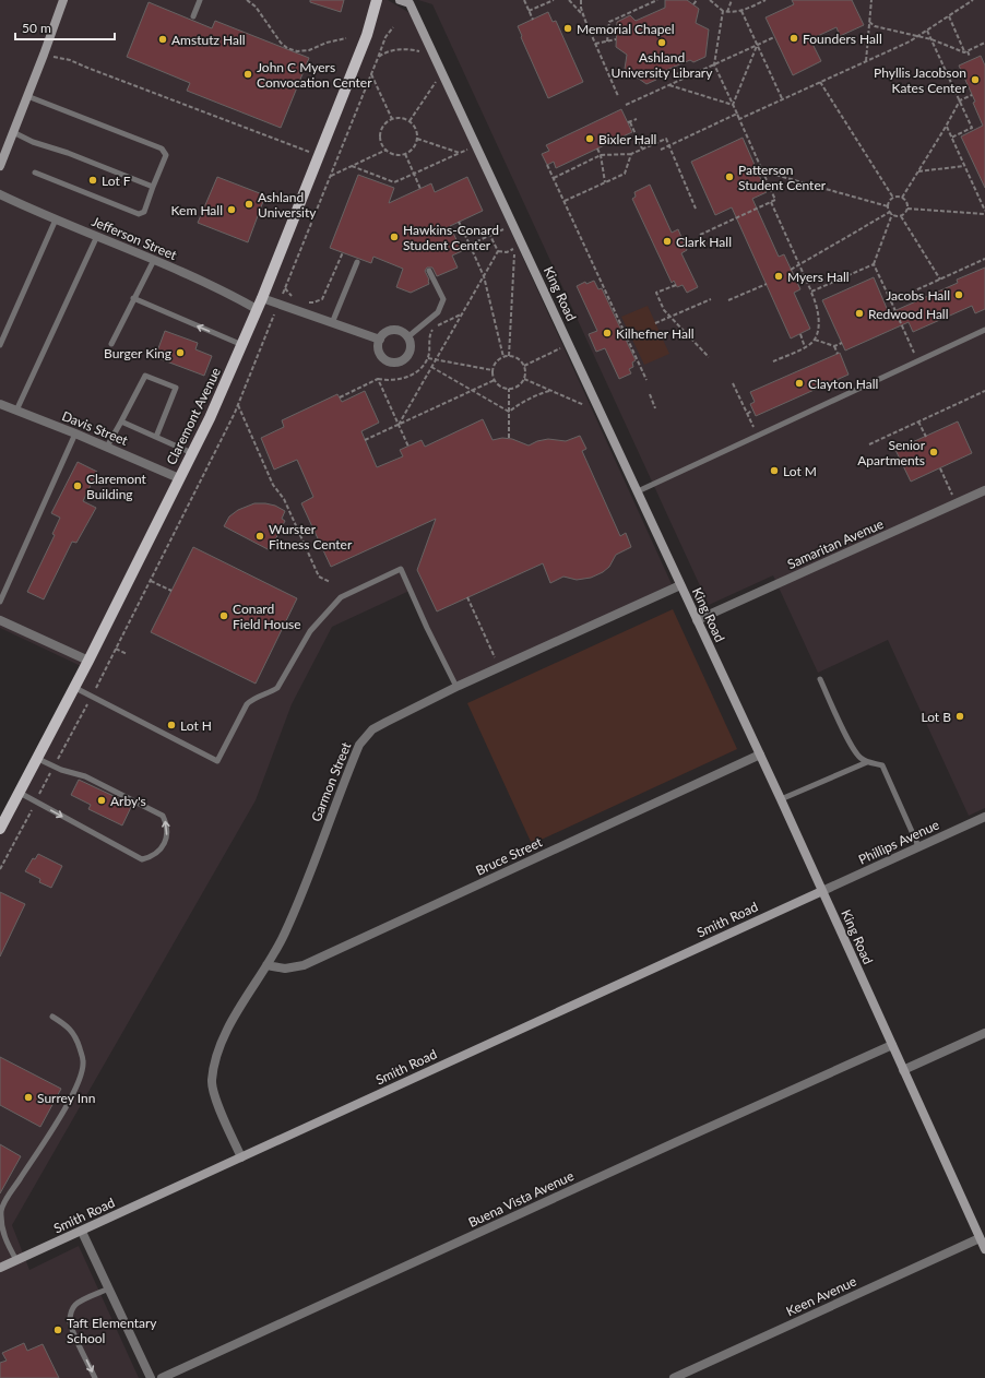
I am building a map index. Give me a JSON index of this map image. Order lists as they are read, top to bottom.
{
  "streets": {
    "main road": ["Claremont Avenue"],
    "street": [
      "Jefferson Street",
      "King Road",
      "Davis Street",
      "Samaritan Avenue",
      "Garmon Street",
      "Phillips Avenue",
      "Bruce Street",
      "Smith Road",
      "Buena Vista Avenue",
      "Keen Avenue"
    ]
  },
  "crossings": [
    ["Jefferson Street", "Claremont Avenue"],
    ["King Road", "Samaritan Avenue"],
    ["King Road", "Garmon Street"],
    ["King Road", "Phillips Avenue"],
    ["King Road", "Bruce Street"],
    ["King Road", "Smith Road"],
    ["King Road", "Buena Vista Avenue"],
    ["King Road", "Keen Avenue"],
    ["Claremont Avenue", "Davis Street"],
    ["Garmon Street", "Bruce Street"],
    ["Garmon Street", "Smith Road"],
    ["Phillips Avenue", "Smith Road"]
  ],
  "places": [
    "Memorial Chapel",
    "Founders Hall",
    "Amstutz Hall",
    "Ashland University Library",
    "John C Myers Convocation Center",
    "Phyllis Jacobson Kates Center",
    "Bixler Hall",
    "Patterson Student Center",
    "Lot F",
    "Ashland University",
    "Kem Hall",
    "Hawkins-Conard Student Center",
    "Clark Hall",
    "Myers Hall",
    "Jacobs Hall",
    "Redwood Hall",
    "Kilhefner Hall",
    "Burger King",
    "Clayton Hall",
    "Senior Apartments",
    "Lot M",
    "Claremont Building",
    "Wurster Fitness Center",
    "Conard Field House",
    "Lot B",
    "Lot H",
    "Arby's",
    "Surrey Inn",
    "Taft Elementary School"
  ],
  "scale_bar": "50 m"
}
